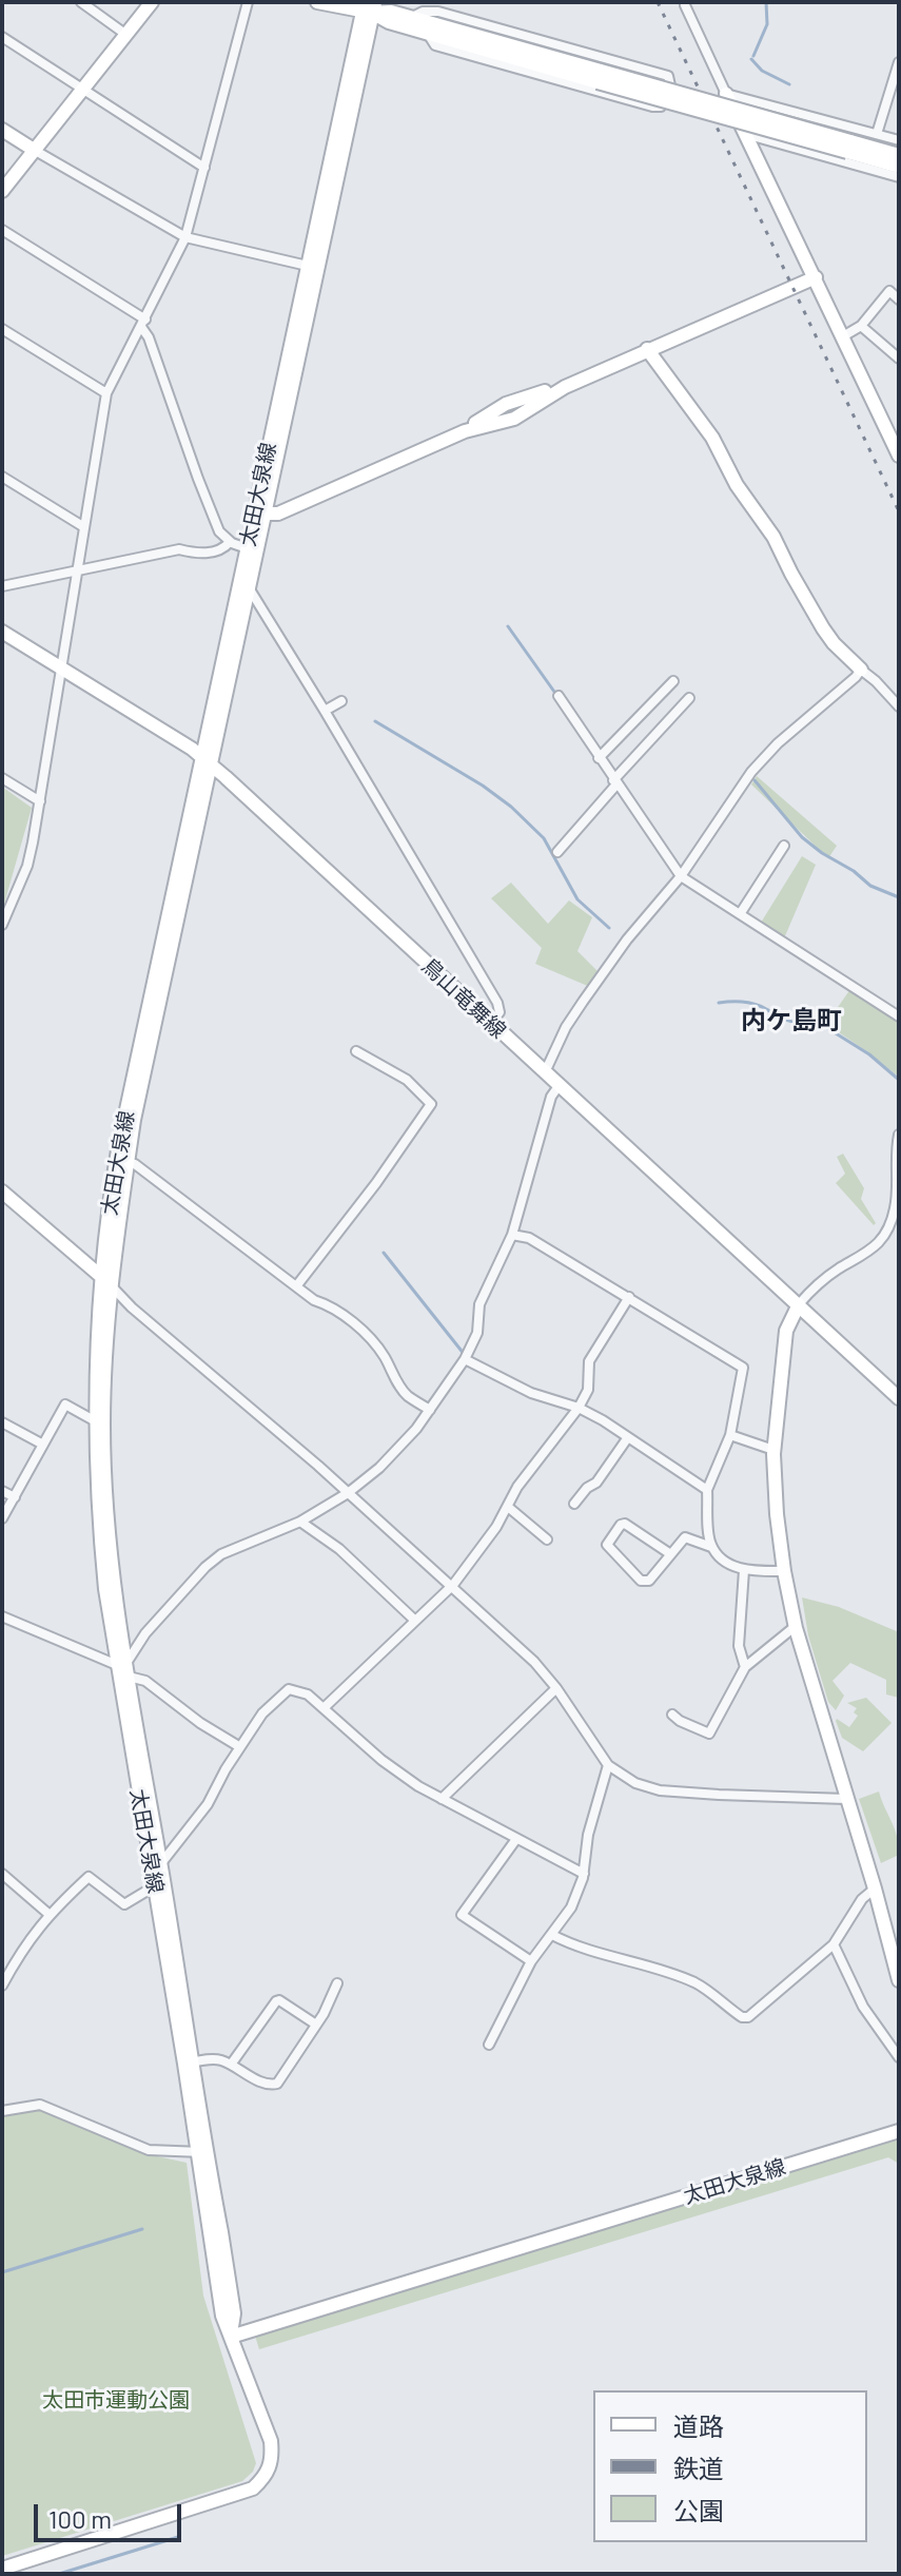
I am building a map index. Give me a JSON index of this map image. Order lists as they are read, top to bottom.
{
  "streets": {
    "main road": ["太田大泉線", "鳥山竜舞線"]
  },
  "crossings": [
    ["太田大泉線", "鳥山竜舞線"]
  ],
  "districts": ["内ケ島町"],
  "parks": ["太田市運動公園"],
  "legend": ["道路", "鉄道", "公園"],
  "scale_bar": "100 m"
}
